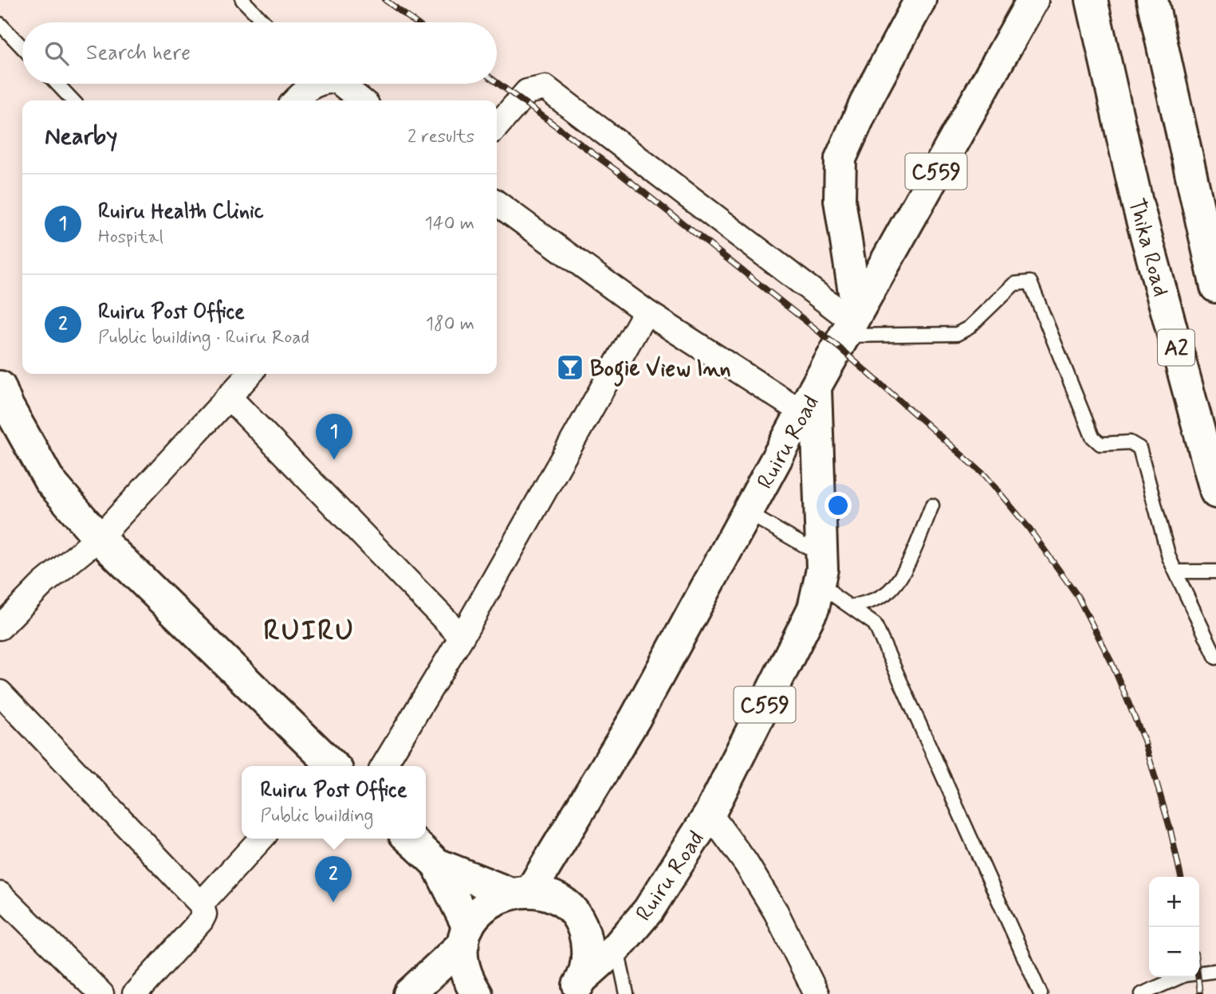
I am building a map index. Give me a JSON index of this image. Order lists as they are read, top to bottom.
{
  "streets": {
    "main road": [
      "C559",
      "Thika Road",
      "A2",
      "Ruiru Road"
    ]
  },
  "crossings": [
    ["C559", "Ruiru Road"]
  ],
  "districts": ["RUIRU"],
  "places": {
    "bar": ["Bogie View Inn"]
  },
  "page": {
    "search": "Search here",
    "heading": ["Nearby", "2 results"],
    "list": [
      {
        "mark": "1",
        "name": "Ruiru Health Clinic",
        "note": "Hospital",
        "value": "140 m"
      },
      {
        "mark": "2",
        "name": "Ruiru Post Office",
        "note": "Public building · Ruiru Road",
        "value": "180 m"
      }
    ],
    "pins": ["1", "2"],
    "popup": ["Ruiru Post Office", "Public building"],
    "map_buttons": ["+", "−"]
  }
}
